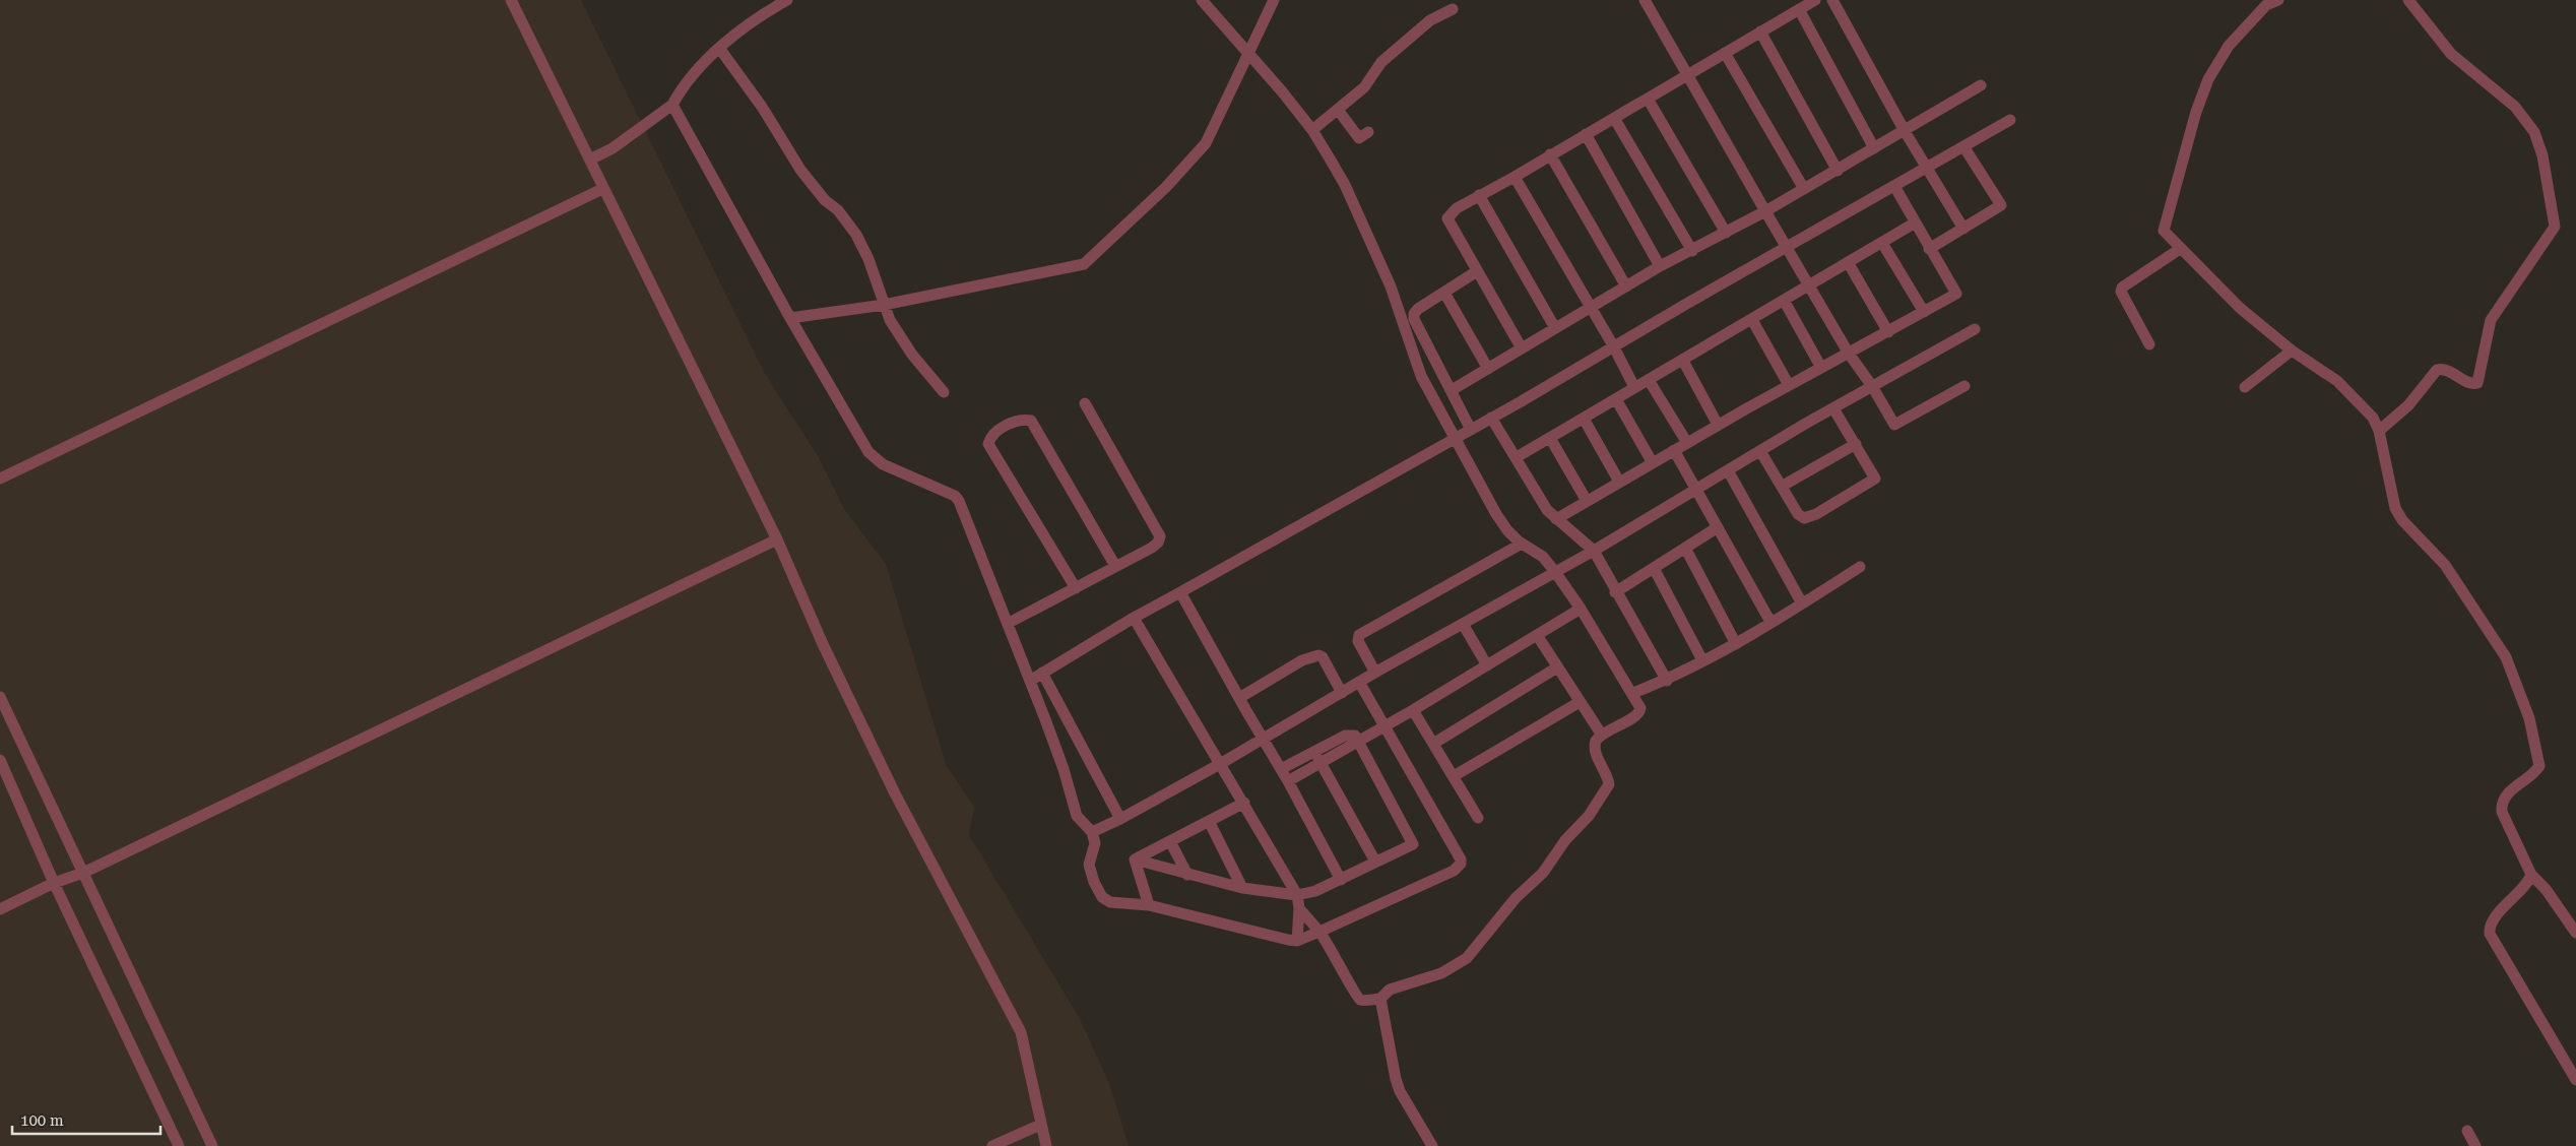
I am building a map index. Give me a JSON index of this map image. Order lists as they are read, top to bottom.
{
  "scale_bar": "100 m"
}
